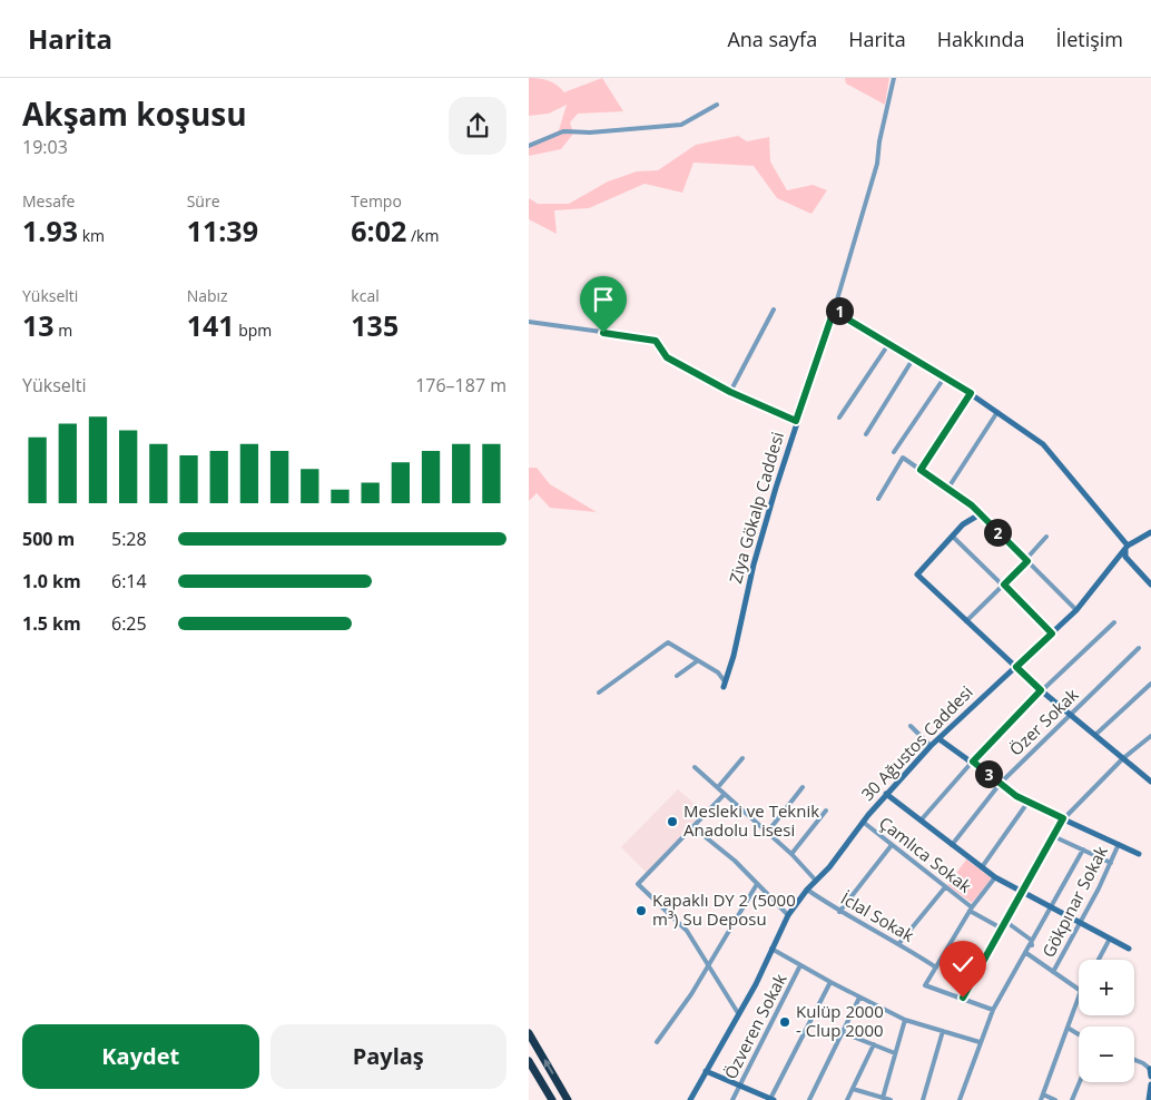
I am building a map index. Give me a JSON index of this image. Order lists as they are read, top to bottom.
{
  "streets": {
    "street": [
      "Ziya Gökalp Caddesi",
      "Özer Sokak",
      "30 Ağustos Caddesi",
      "Çamlıca Sokak",
      "Gökpınar Sokak",
      "İclal Sokak",
      "Özveren Sokak"
    ]
  },
  "crossings": [
    ["30 Ağustos Caddesi", "Çamlıca Sokak"],
    ["30 Ağustos Caddesi", "İclal Sokak"]
  ],
  "places": ["Mesleki ve Teknik Anadolu Lisesi", "Kapaklı DY 2 (5000 m³) Su Deposu", "Kulüp 2000 - Clup 2000"],
  "page": {
    "header": "Harita",
    "nav": [
      "Ana sayfa",
      "Harita",
      "Hakkında",
      "İletişim"
    ],
    "heading": ["Akşam koşusu", "19:03"],
    "stats": [
      ["Mesafe", "1.93 km"],
      ["Süre", "11:39"],
      ["Tempo", "6:02 /km"],
      ["Yükselti", "13 m"],
      ["Nabız", "141 bpm"],
      ["kcal", "135"]
    ],
    "pins": ["1", "2", "3"],
    "chart": ["Yükselti", "176–187 m"],
    "list": [
      {
        "name": "500 m",
        "note": "5:28"
      },
      {
        "name": "1.0 km",
        "note": "6:14"
      },
      {
        "name": "1.5 km",
        "note": "6:25"
      }
    ],
    "map_buttons": ["+", "−"],
    "buttons": ["Kaydet", "Paylaş"]
  }
}
